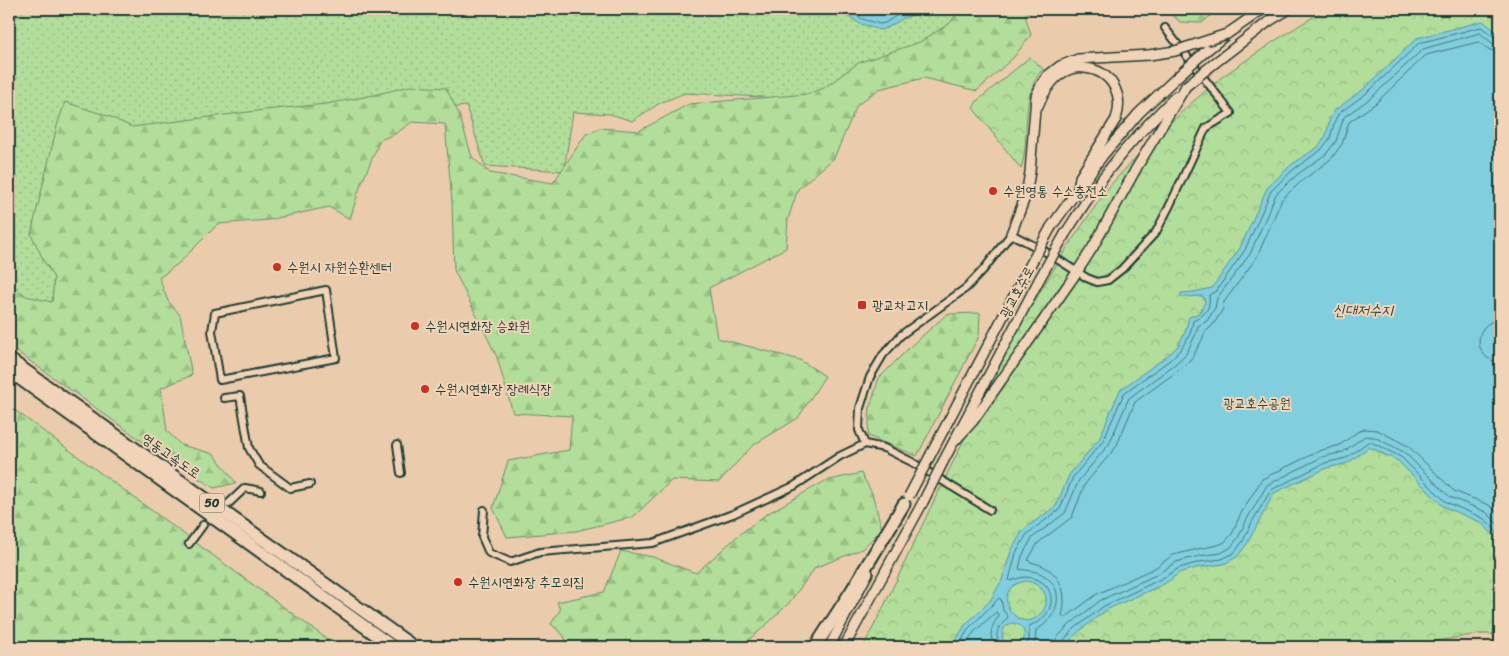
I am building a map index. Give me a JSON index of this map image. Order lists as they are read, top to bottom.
{
  "streets": {
    "highway": ["영동고속도로", "50"],
    "main road": ["광교호수로"]
  },
  "water": ["신대저수지"],
  "parks": ["광교호수공원"],
  "places": {
    "other": [
      "수원영통 수소충전소",
      "수원시 자원순환센터",
      "수원시연화장 승화원",
      "수원시연화장 장례식장",
      "수원시연화장 추모의집"
    ],
    "transit": ["광교차고지"]
  }
}
